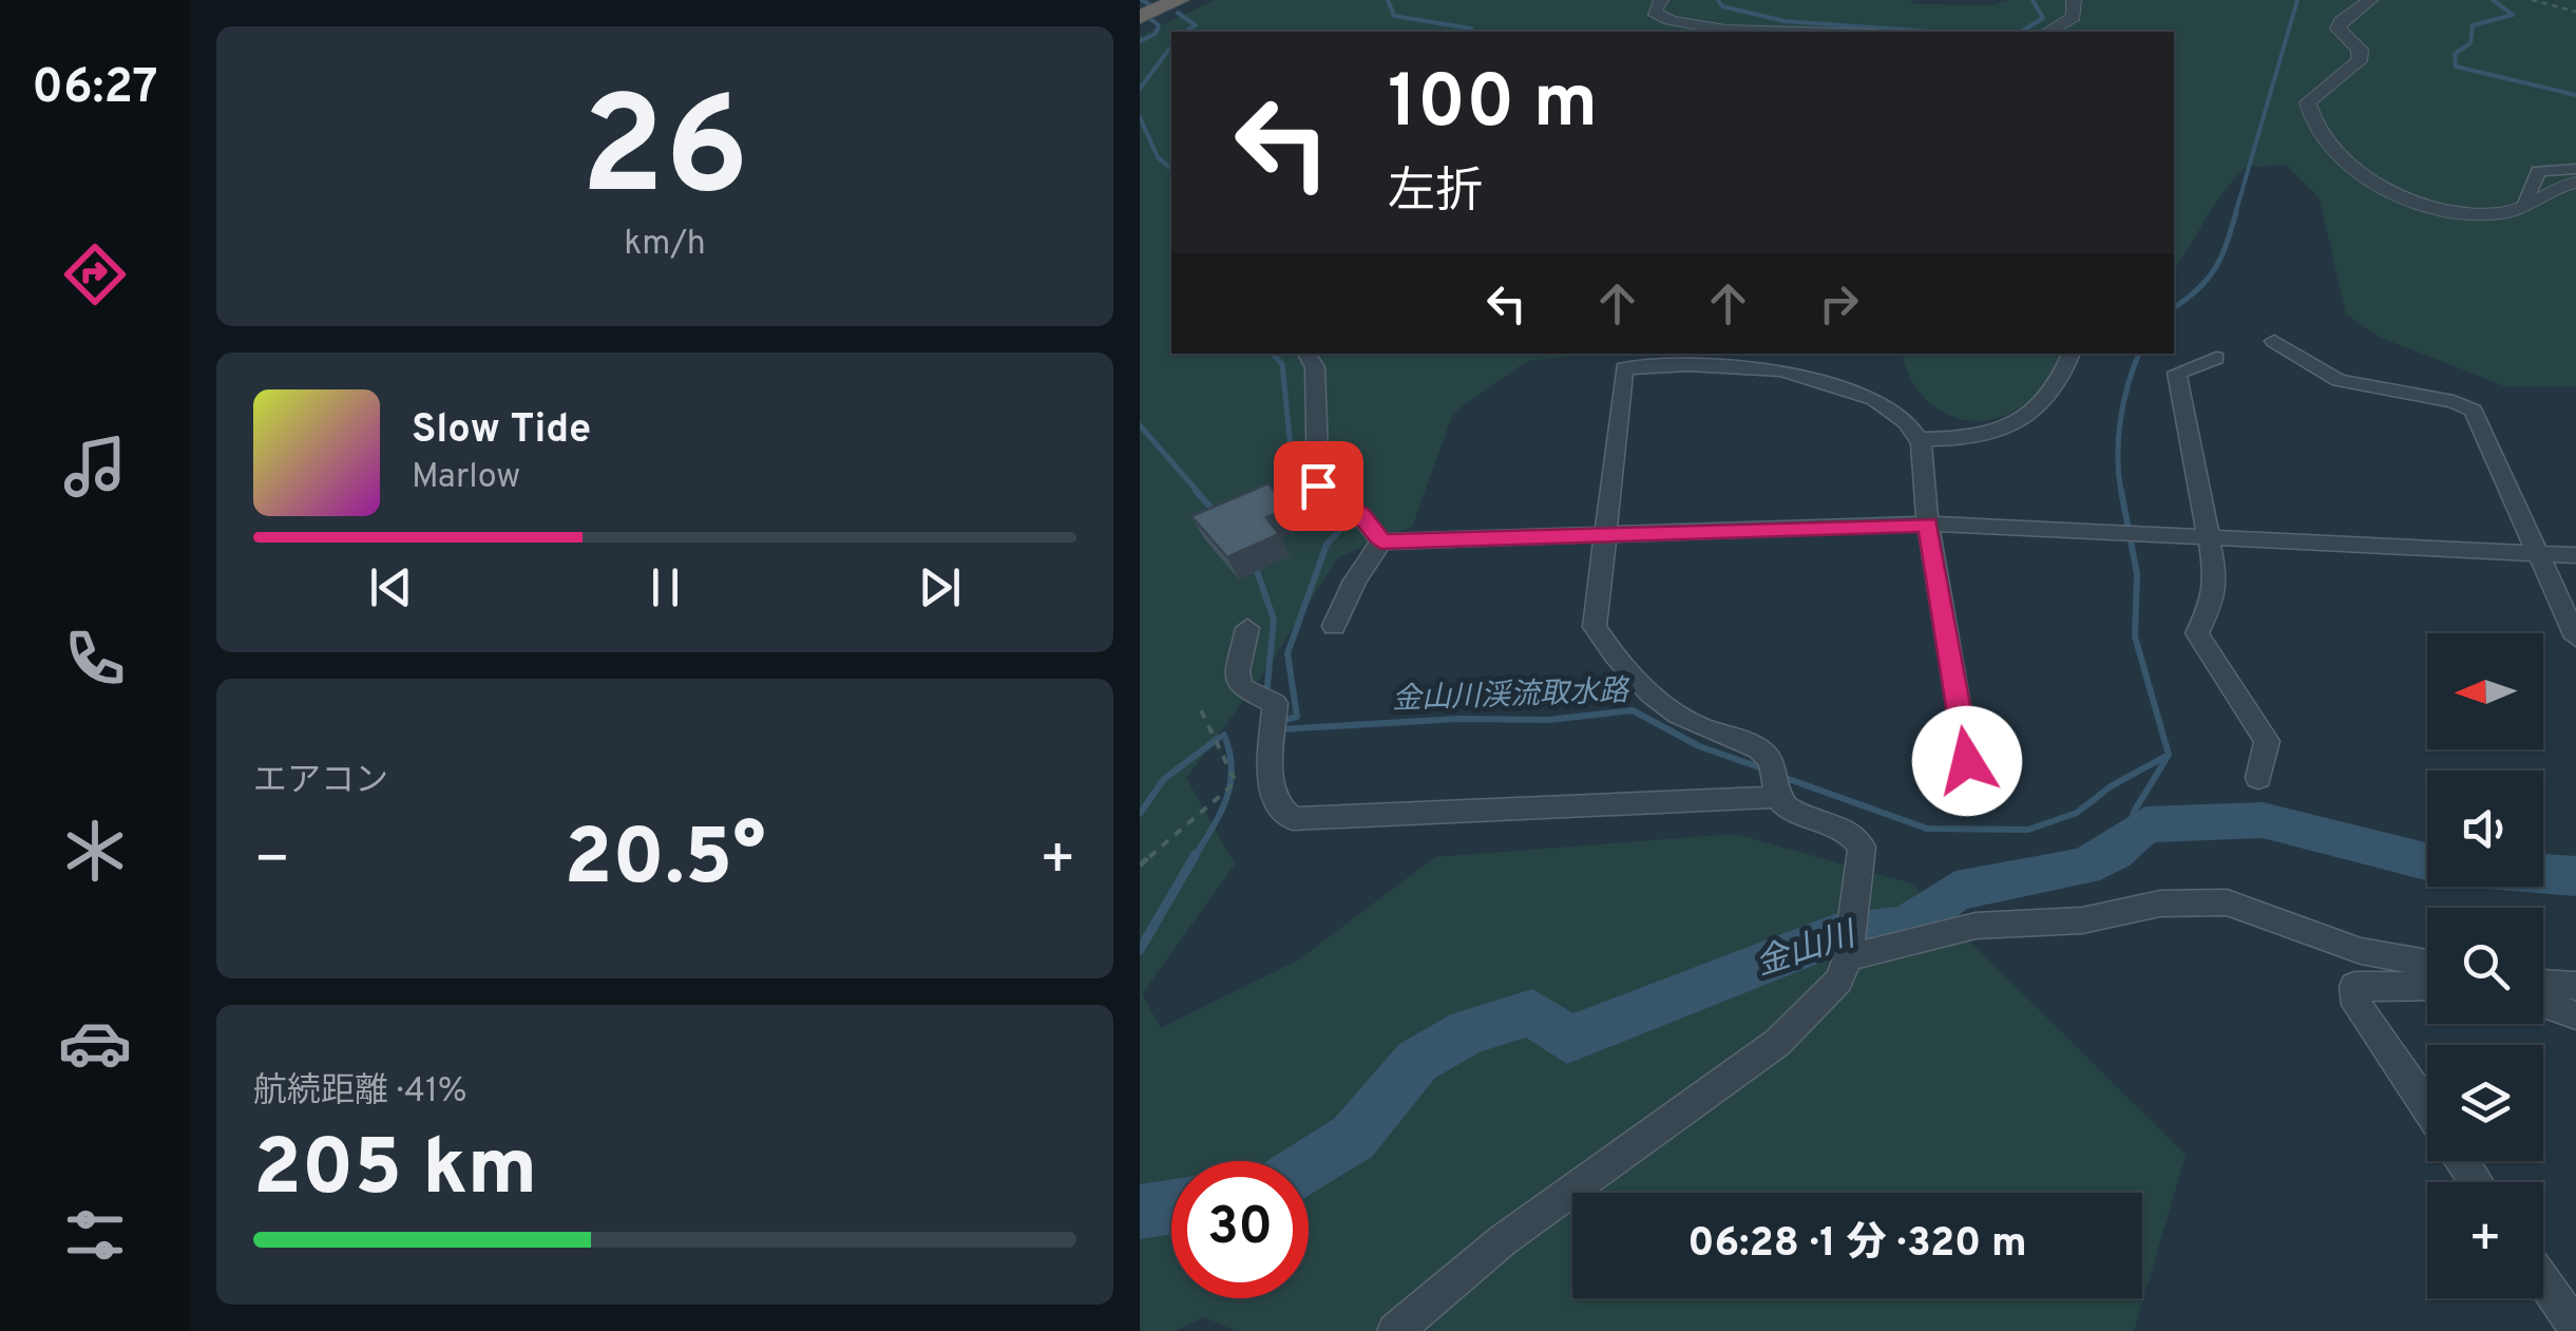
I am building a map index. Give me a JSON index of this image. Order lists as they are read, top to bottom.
{
  "water": ["金山川渓流取水路", "金山川"],
  "north": "left",
  "page": {
    "tabs": "06:27",
    "tile": [
      ["26", "km/h"],
      "エアコン",
      ["航続距離 · 41%", "205 km"]
    ],
    "turn": ["100 m", "左折"],
    "song": ["Slow Tide", "Marlow"],
    "map_buttons": "+",
    "heat": ["−", "20.5°", "+"],
    "limit": "30",
    "trip": "06:28 · 1 分 · 320 m"
  }
}
